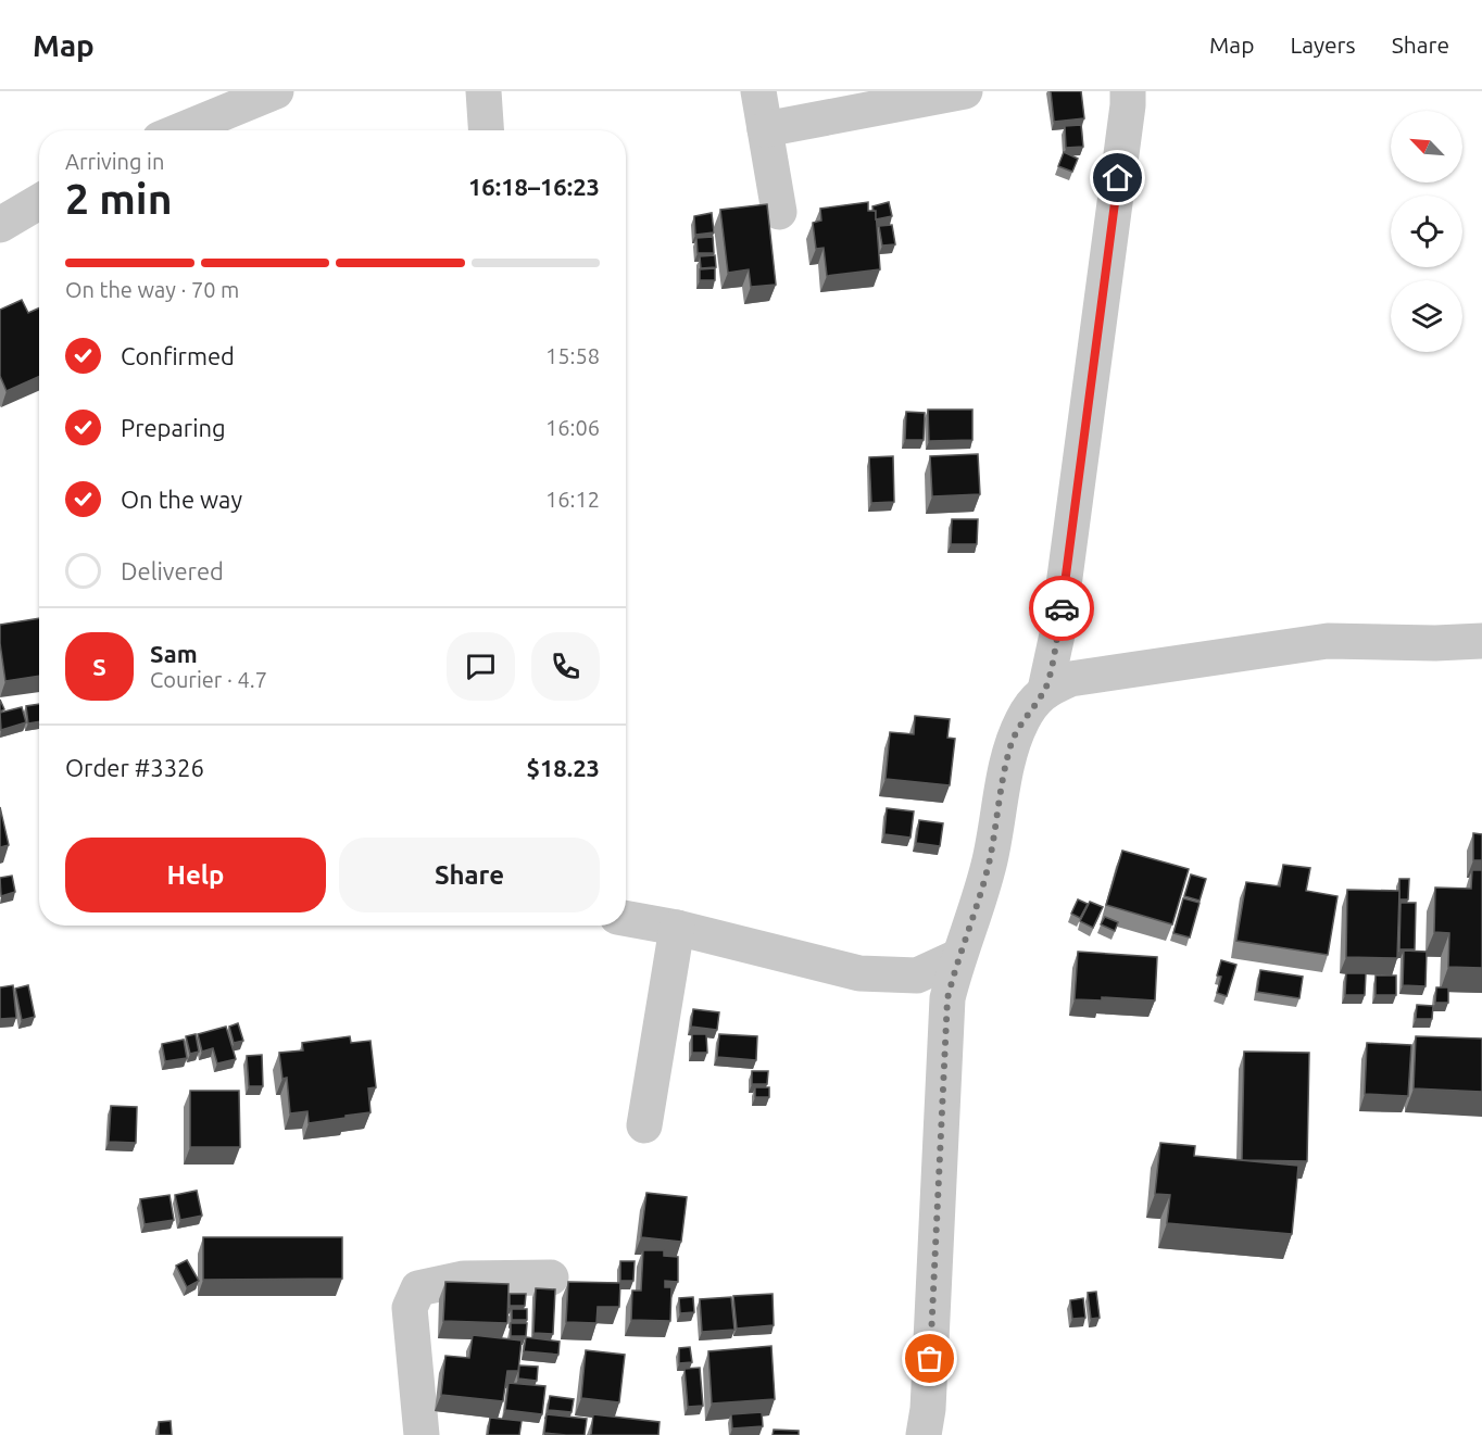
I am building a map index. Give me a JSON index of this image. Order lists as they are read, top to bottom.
{
  "north": "top left",
  "page": {
    "header": "Map",
    "nav": ["Map", "Layers", "Share"],
    "heading": ["2 min", "Arriving in", "16:18–16:23"],
    "panel": [
      "Sam",
      "Courier · 4.7",
      "Order #3326",
      "$18.23"
    ],
    "bar": "On the way · 70 m",
    "list": [
      ["Confirmed", "15:58"],
      ["Preparing", "16:06"],
      ["On the way", "16:12"],
      "Delivered"
    ],
    "round": "S",
    "buttons": ["Help", "Share"]
  }
}
